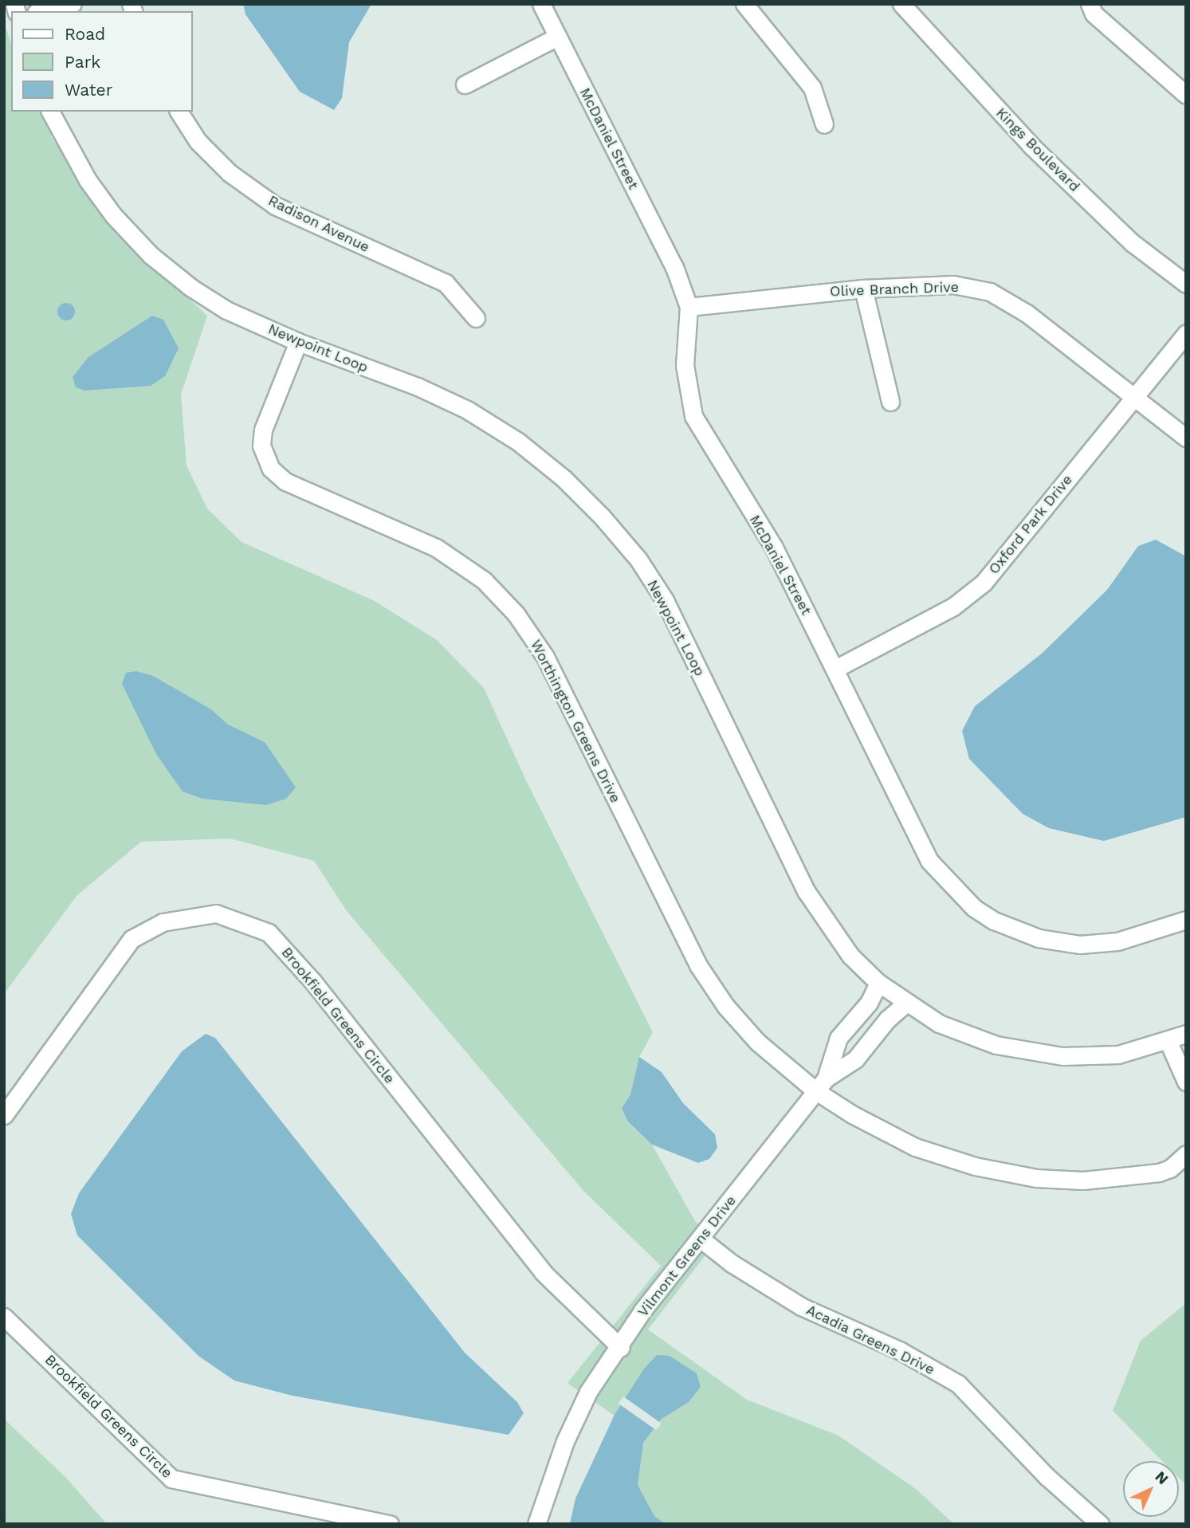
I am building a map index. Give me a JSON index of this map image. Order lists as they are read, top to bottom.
{
  "streets": {
    "street": [
      "McDaniel Street",
      "Kings Boulevard",
      "Radison Avenue",
      "Olive Branch Drive",
      "Newpoint Loop",
      "Oxford Park Drive",
      "Worthington Greens Drive",
      "Brookfield Greens Circle",
      "Vilmont Greens Drive",
      "Acadia Greens Drive"
    ]
  },
  "crossings": [
    ["McDaniel Street", "Olive Branch Drive"],
    ["McDaniel Street", "Oxford Park Drive"],
    ["Olive Branch Drive", "Oxford Park Drive"],
    ["Newpoint Loop", "Worthington Greens Drive"],
    ["Worthington Greens Drive", "Vilmont Greens Drive"],
    ["Brookfield Greens Circle", "Vilmont Greens Drive"],
    ["Vilmont Greens Drive", "Acadia Greens Drive"]
  ],
  "legend": ["Road", "Park", "Water"],
  "north": "top right"
}
